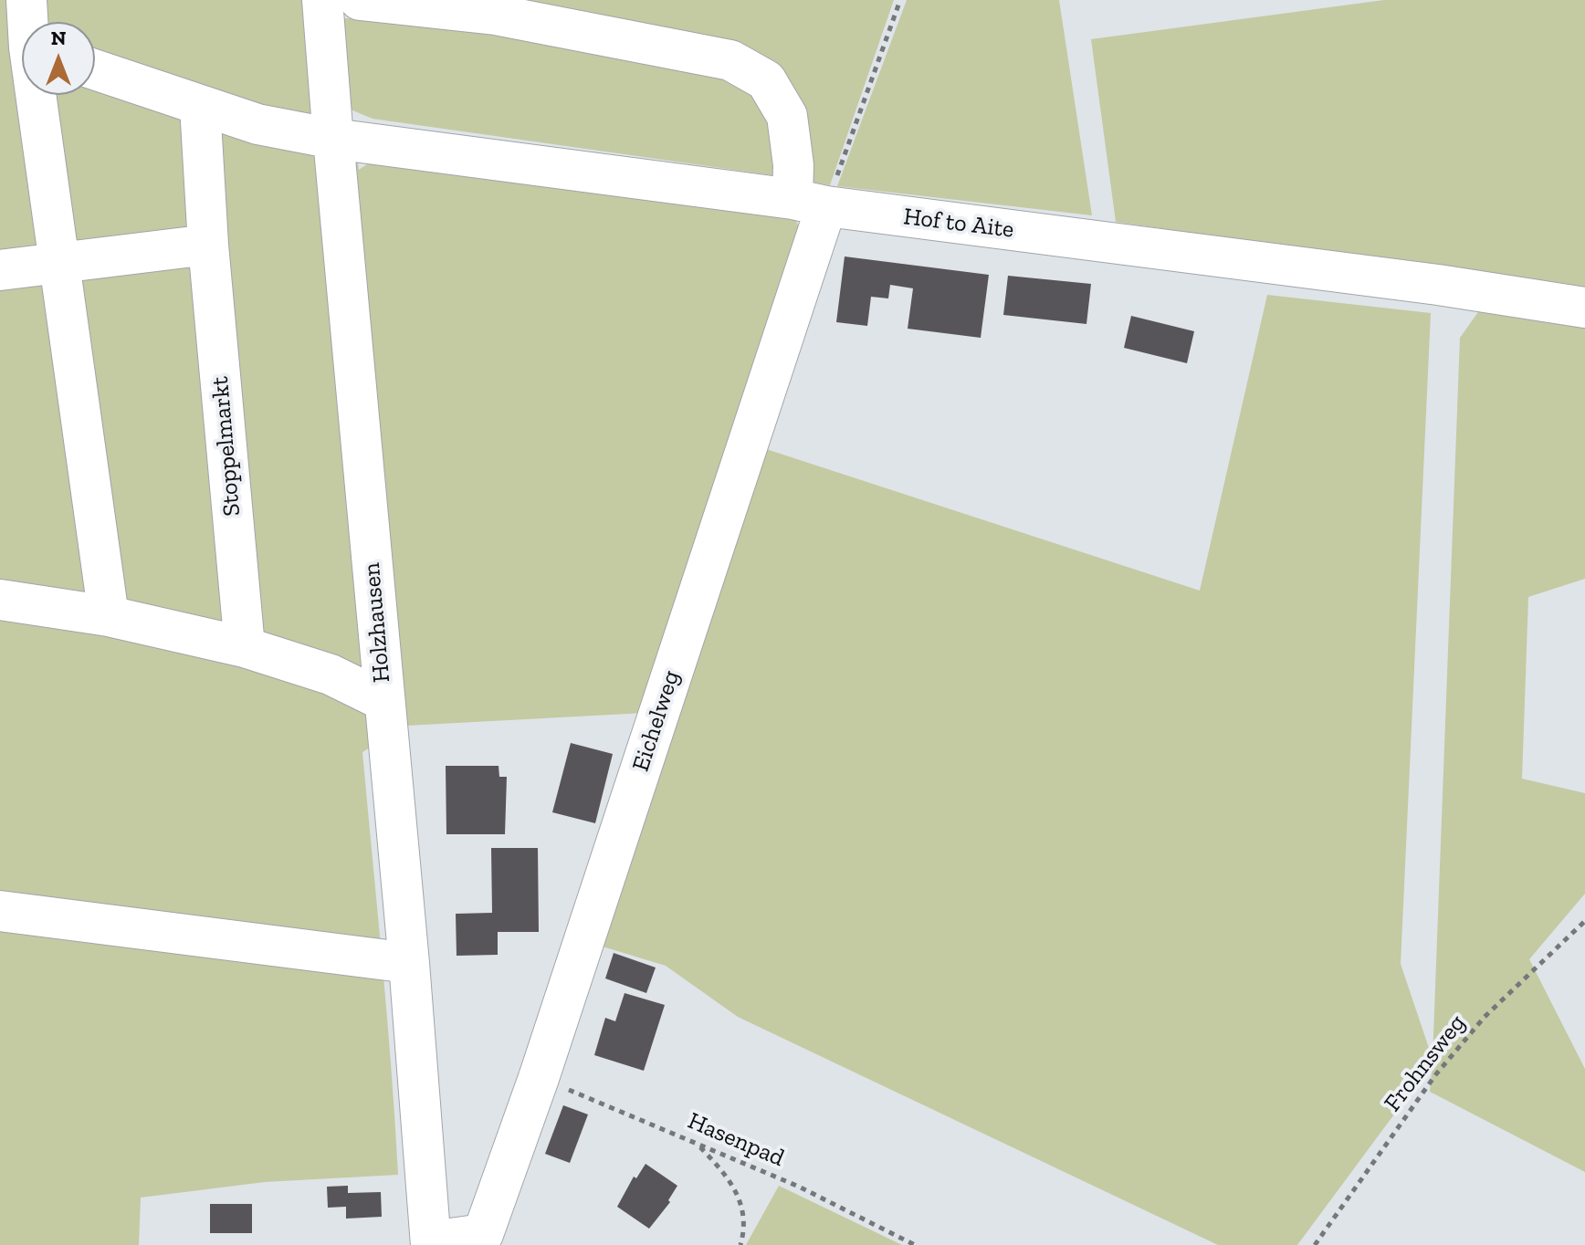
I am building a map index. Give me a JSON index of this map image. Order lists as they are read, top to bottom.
{
  "streets": {
    "street": [
      "Hof to Aite",
      "Stoppelmarkt",
      "Holzhausen",
      "Eichelweg"
    ],
    "path": ["Frohnsweg", "Hasenpad"]
  },
  "crossings": [
    ["Hof to Aite", "Holzhausen"],
    ["Hof to Aite", "Eichelweg"],
    ["Holzhausen", "Eichelweg"],
    ["Eichelweg", "Hasenpad"]
  ],
  "north": "top"
}
